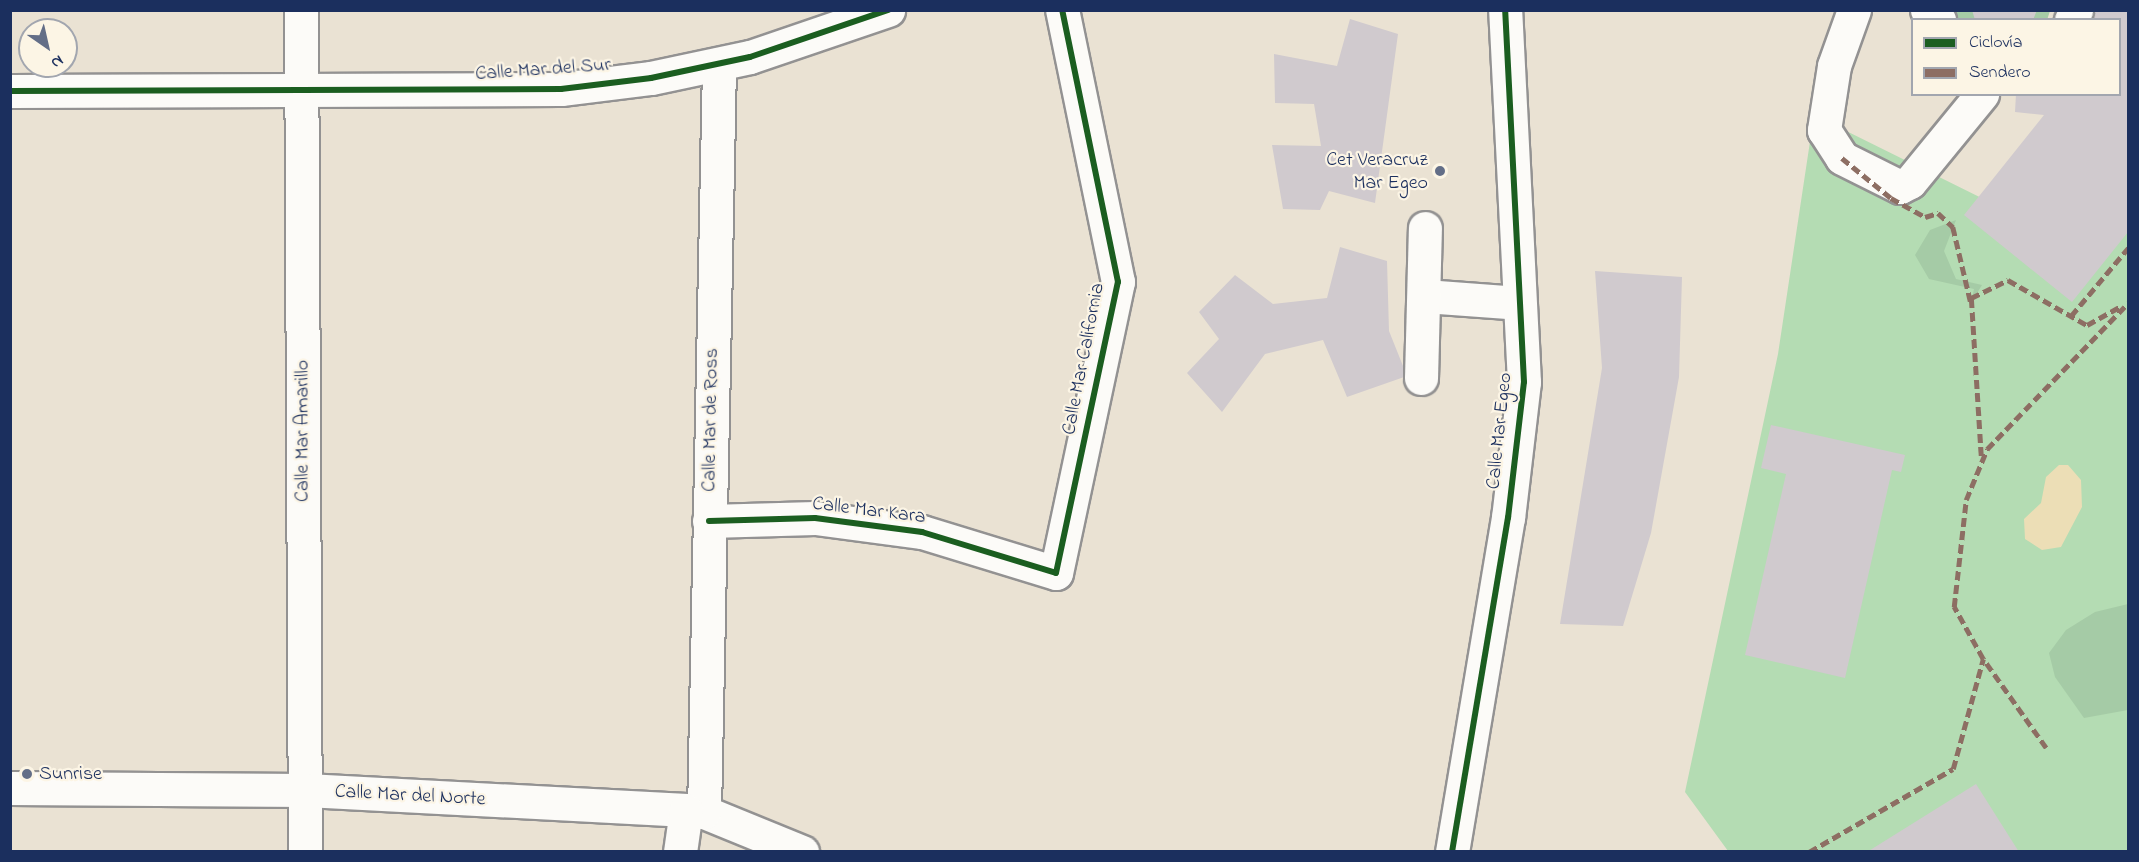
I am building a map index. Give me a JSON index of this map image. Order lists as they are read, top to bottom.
{
  "streets": {
    "street": [
      "Calle Mar del Sur",
      "Calle Mar California",
      "Calle Mar de Ross",
      "Calle Mar Amarillo",
      "Calle Mar Egeo",
      "Calle Mar Kara",
      "Calle Mar del Norte"
    ]
  },
  "crossings": [
    ["Calle Mar del Sur", "Calle Mar de Ross"],
    ["Calle Mar del Sur", "Calle Mar Amarillo"],
    ["Calle Mar California", "Calle Mar Kara"],
    ["Calle Mar de Ross", "Calle Mar Kara"],
    ["Calle Mar de Ross", "Calle Mar del Norte"],
    ["Calle Mar Amarillo", "Calle Mar del Norte"]
  ],
  "places": ["Cet Veracruz Mar Egeo", "Sunrise"],
  "legend": ["Ciclovía", "Sendero"],
  "north": "bottom right"
}
